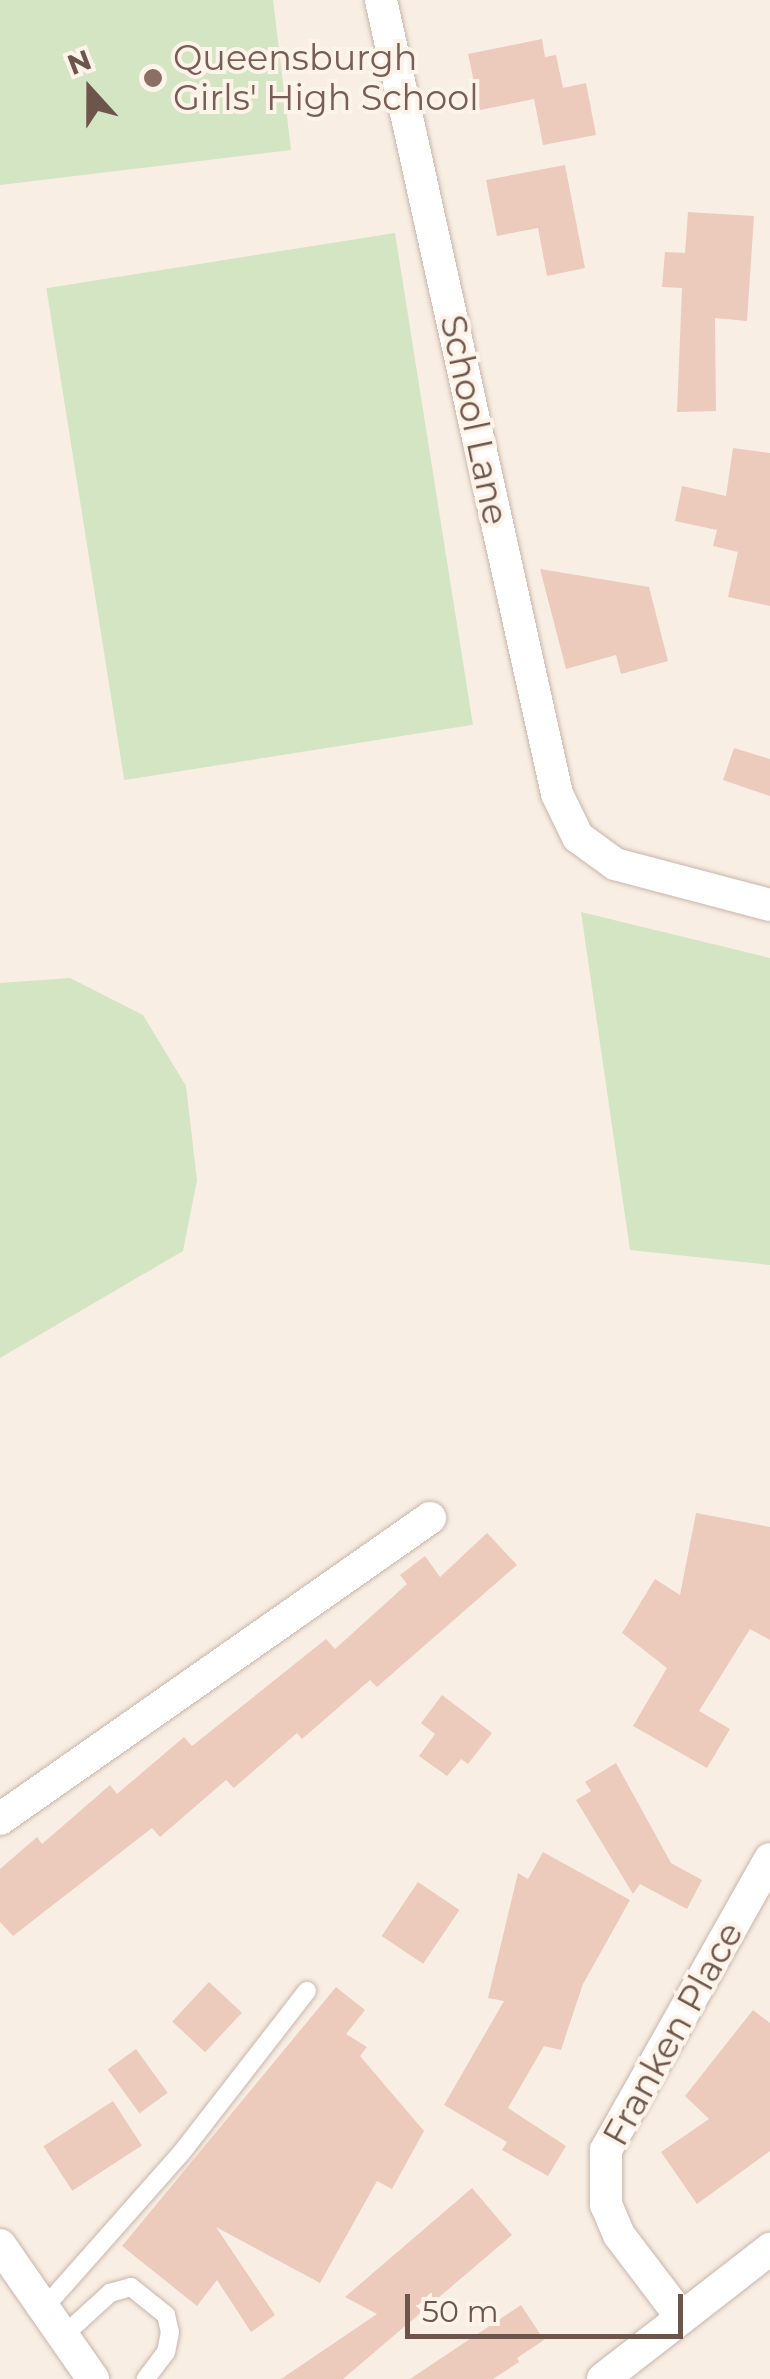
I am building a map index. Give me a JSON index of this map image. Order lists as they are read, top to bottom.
{
  "streets": {
    "street": ["School Lane", "Franken Place"]
  },
  "places": ["Queensburgh Girls' High School"],
  "scale_bar": "50 m",
  "north": "top"
}
